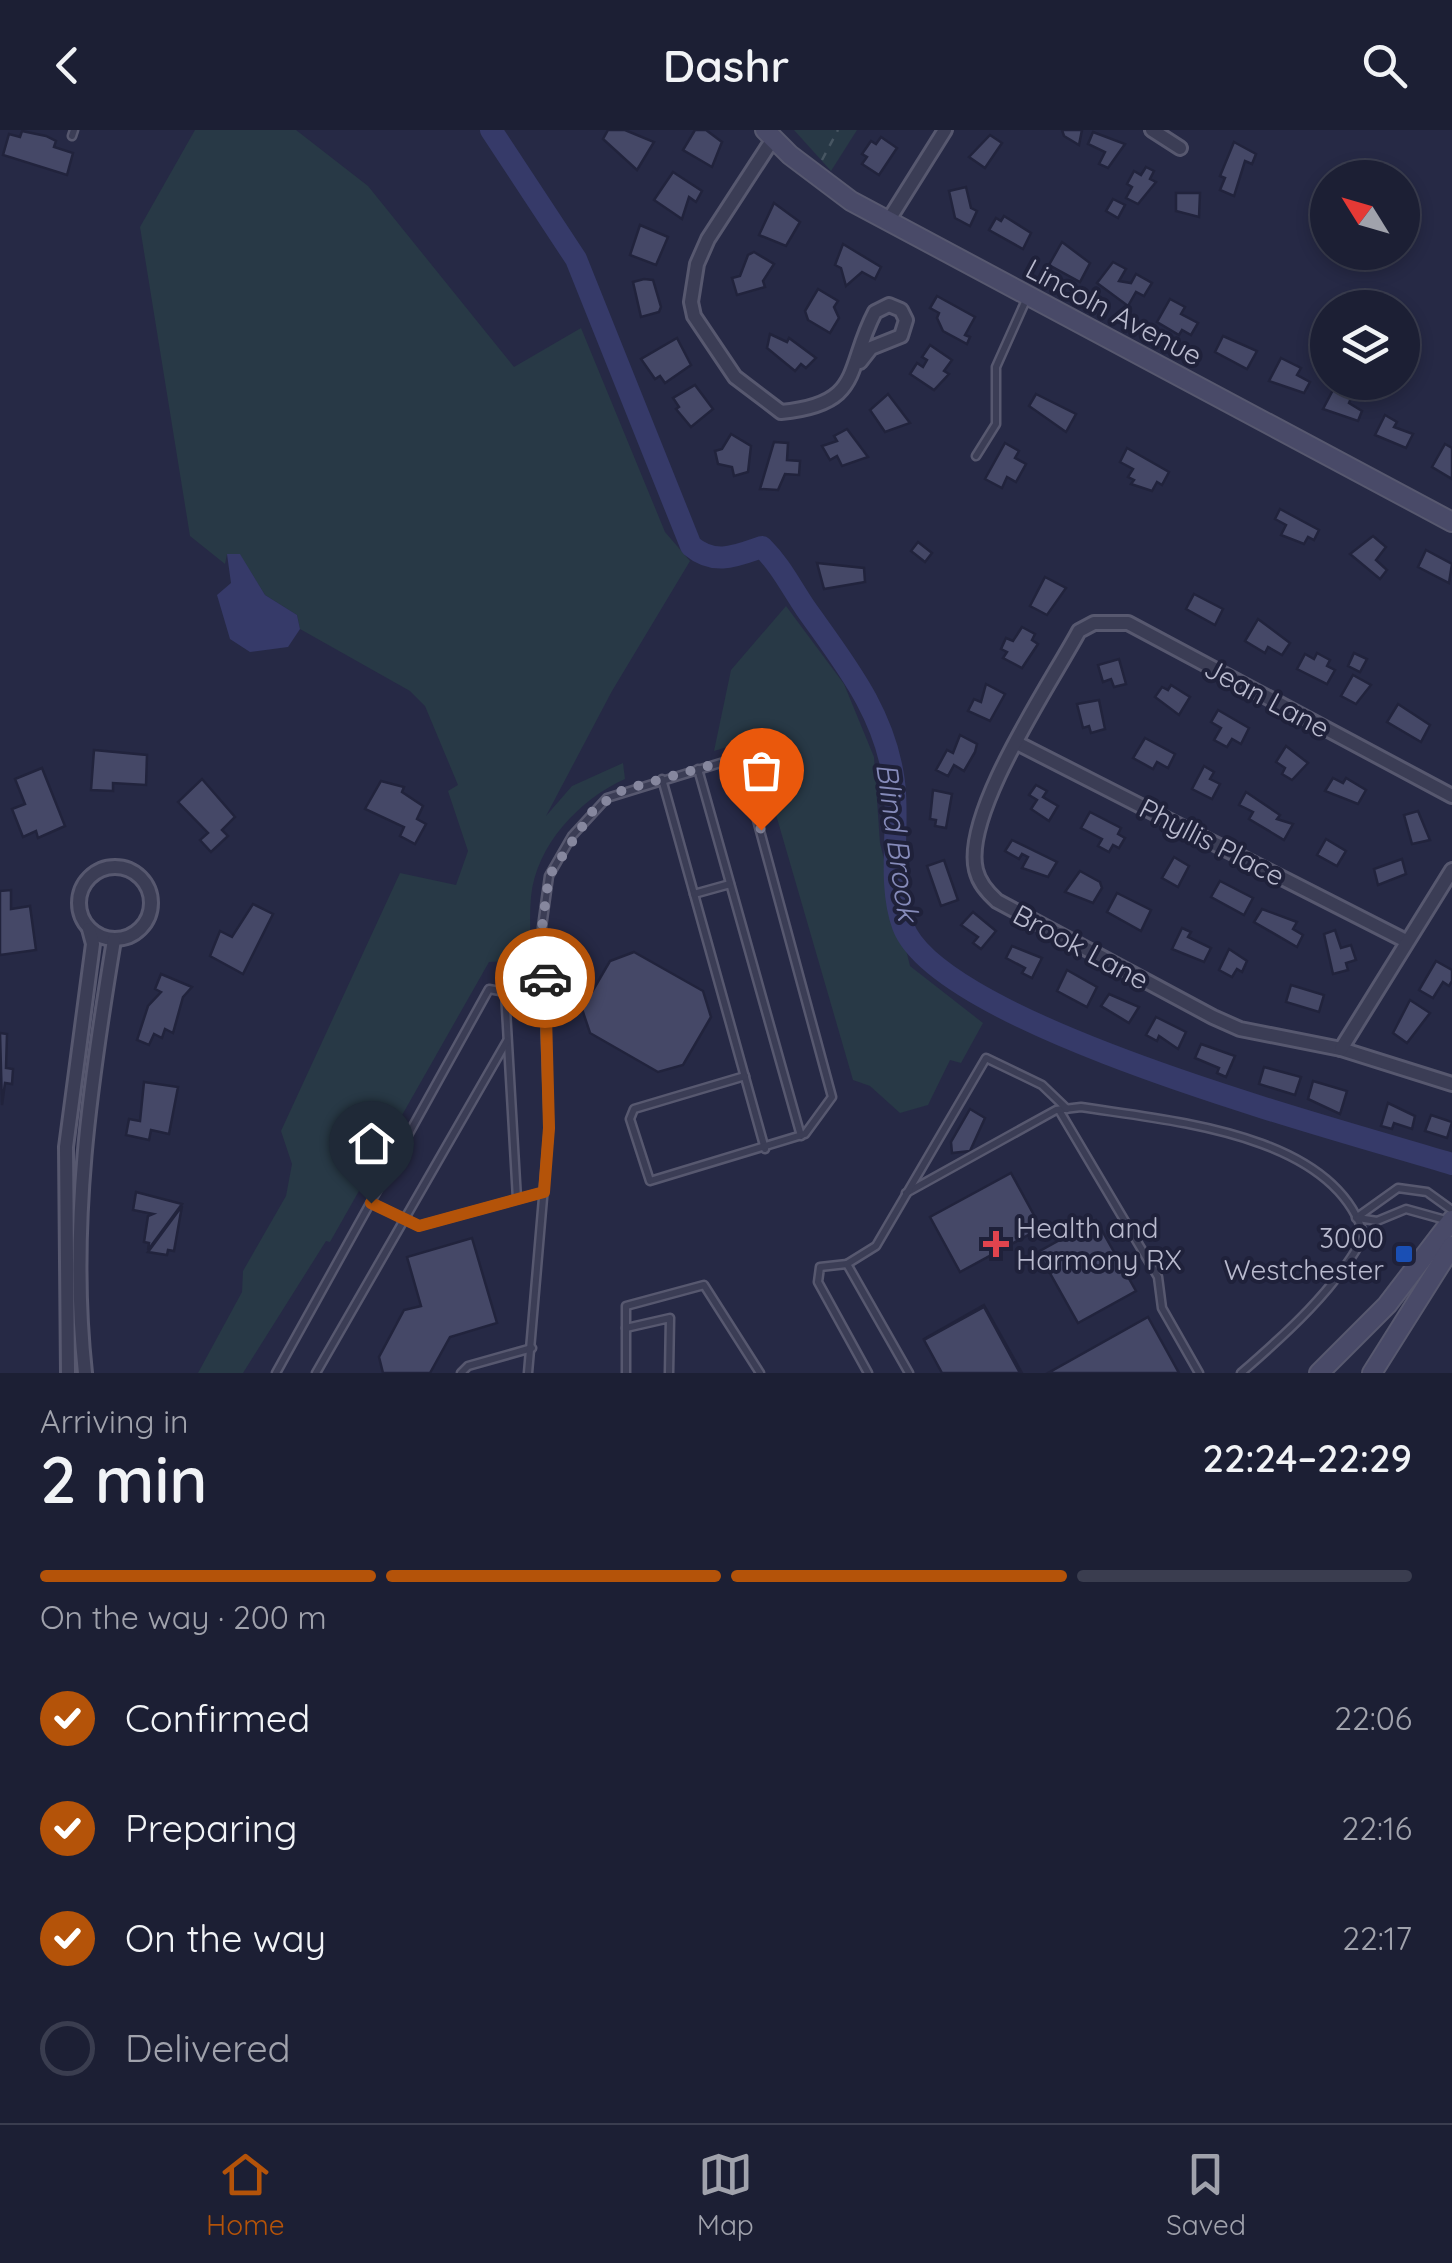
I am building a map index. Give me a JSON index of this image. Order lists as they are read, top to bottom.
{
  "streets": {
    "street": [
      "Lincoln Avenue",
      "Jean Lane",
      "Phyllis Place",
      "Brook Lane"
    ]
  },
  "crossings": [
    ["Jean Lane", "Brook Lane"],
    ["Phyllis Place", "Brook Lane"]
  ],
  "water": ["Blind Brook"],
  "places": {
    "health": ["Health and Harmony RX"],
    "transit": ["3000 Westchester"]
  },
  "north": "top left",
  "page": {
    "header": "Dashr",
    "heading": ["2 min", "Arriving in", "22:24–22:29"],
    "bar": "On the way · 200 m",
    "list": [
      ["Confirmed", "22:06"],
      ["Preparing", "22:16"],
      ["On the way", "22:17"],
      "Delivered"
    ],
    "tabs": ["Home", "Map", "Saved"]
  }
}
